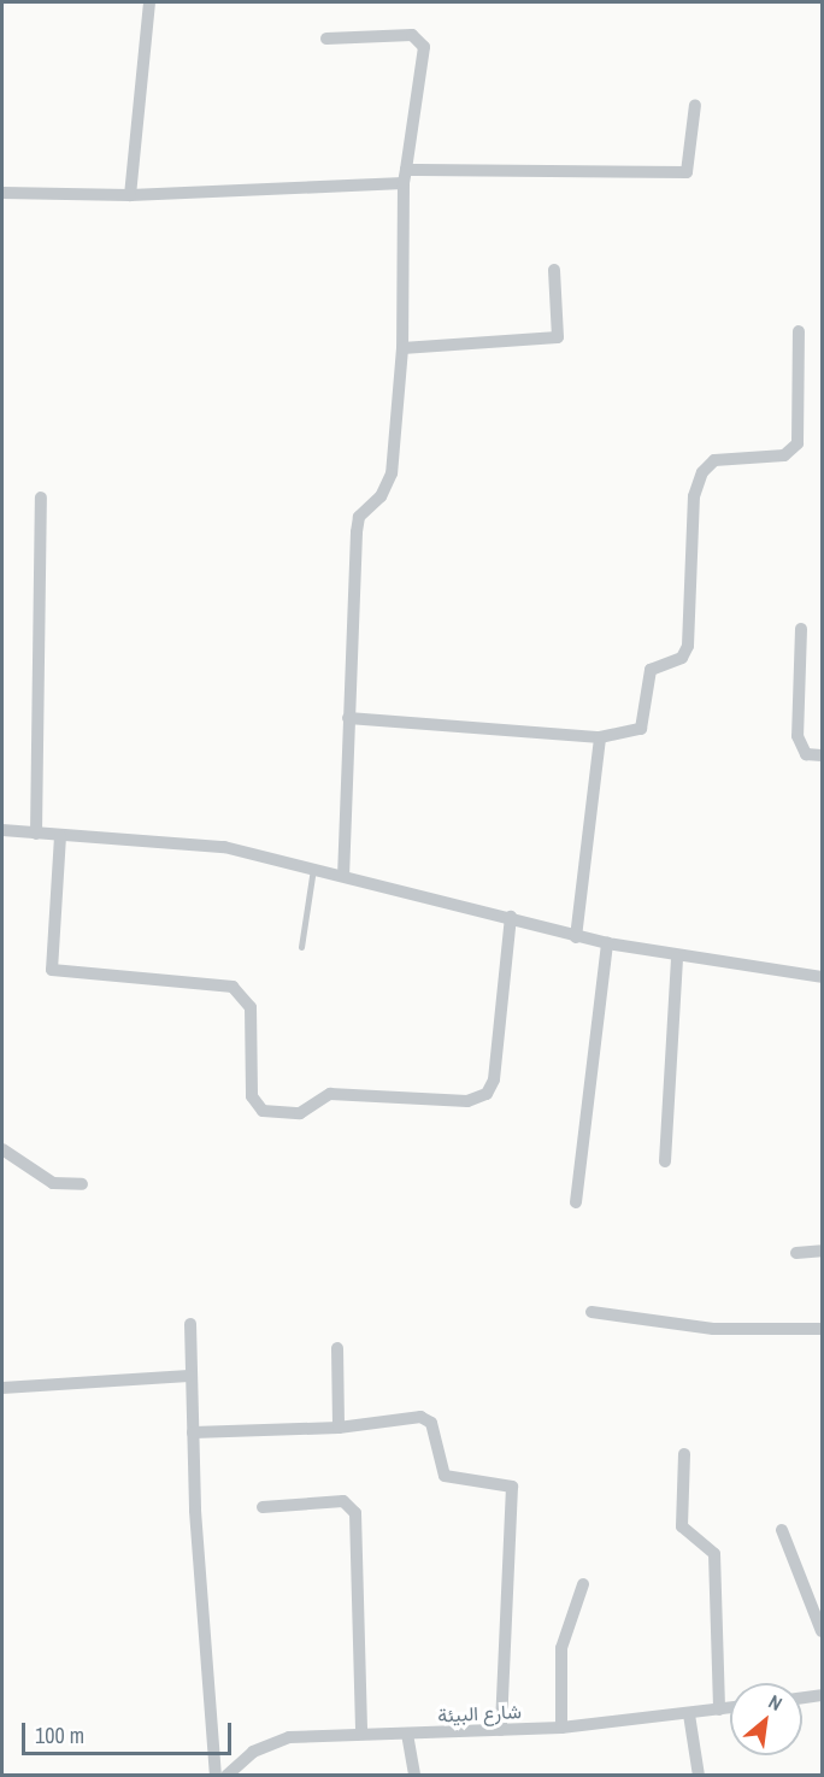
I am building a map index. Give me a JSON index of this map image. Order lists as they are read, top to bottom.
{
  "streets": {
    "street": ["شارع البيئة"]
  },
  "scale_bar": "100 m",
  "north": "top right"
}
